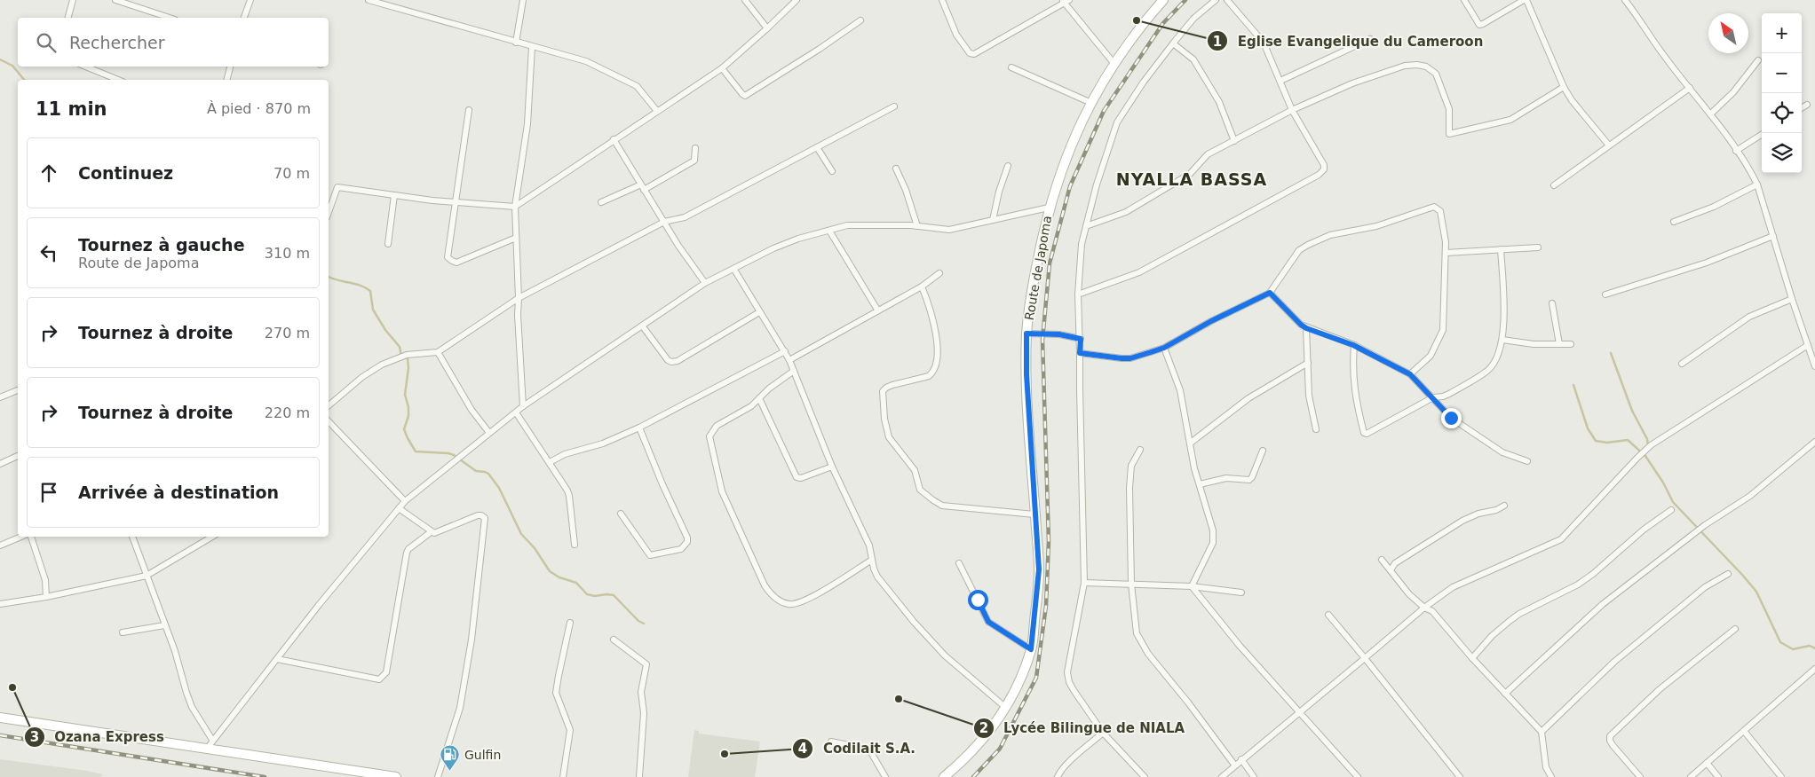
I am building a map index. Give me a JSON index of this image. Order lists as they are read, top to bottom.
{
  "streets": {
    "main road": ["Route de Japoma"]
  },
  "districts": ["NYALLA BASSA"],
  "places": {
    "other": [
      "Eglise Evangelique du Cameroon",
      "Ozana Express",
      "Lycée Bilingue de NIALA",
      "Codilait S.A."
    ],
    "fuel station": ["Gulfin"]
  },
  "north": "top left",
  "page": {
    "map_buttons": ["+", "−"],
    "search": "Rechercher",
    "heading": ["11 min", "À pied · 870 m"],
    "list": [
      ["Continuez", "70 m"],
      ["Tournez à gauche", "Route de Japoma", "310 m"],
      ["Tournez à droite", "270 m"],
      ["Tournez à droite", "220 m"],
      "Arrivée à destination"
    ]
  }
}
